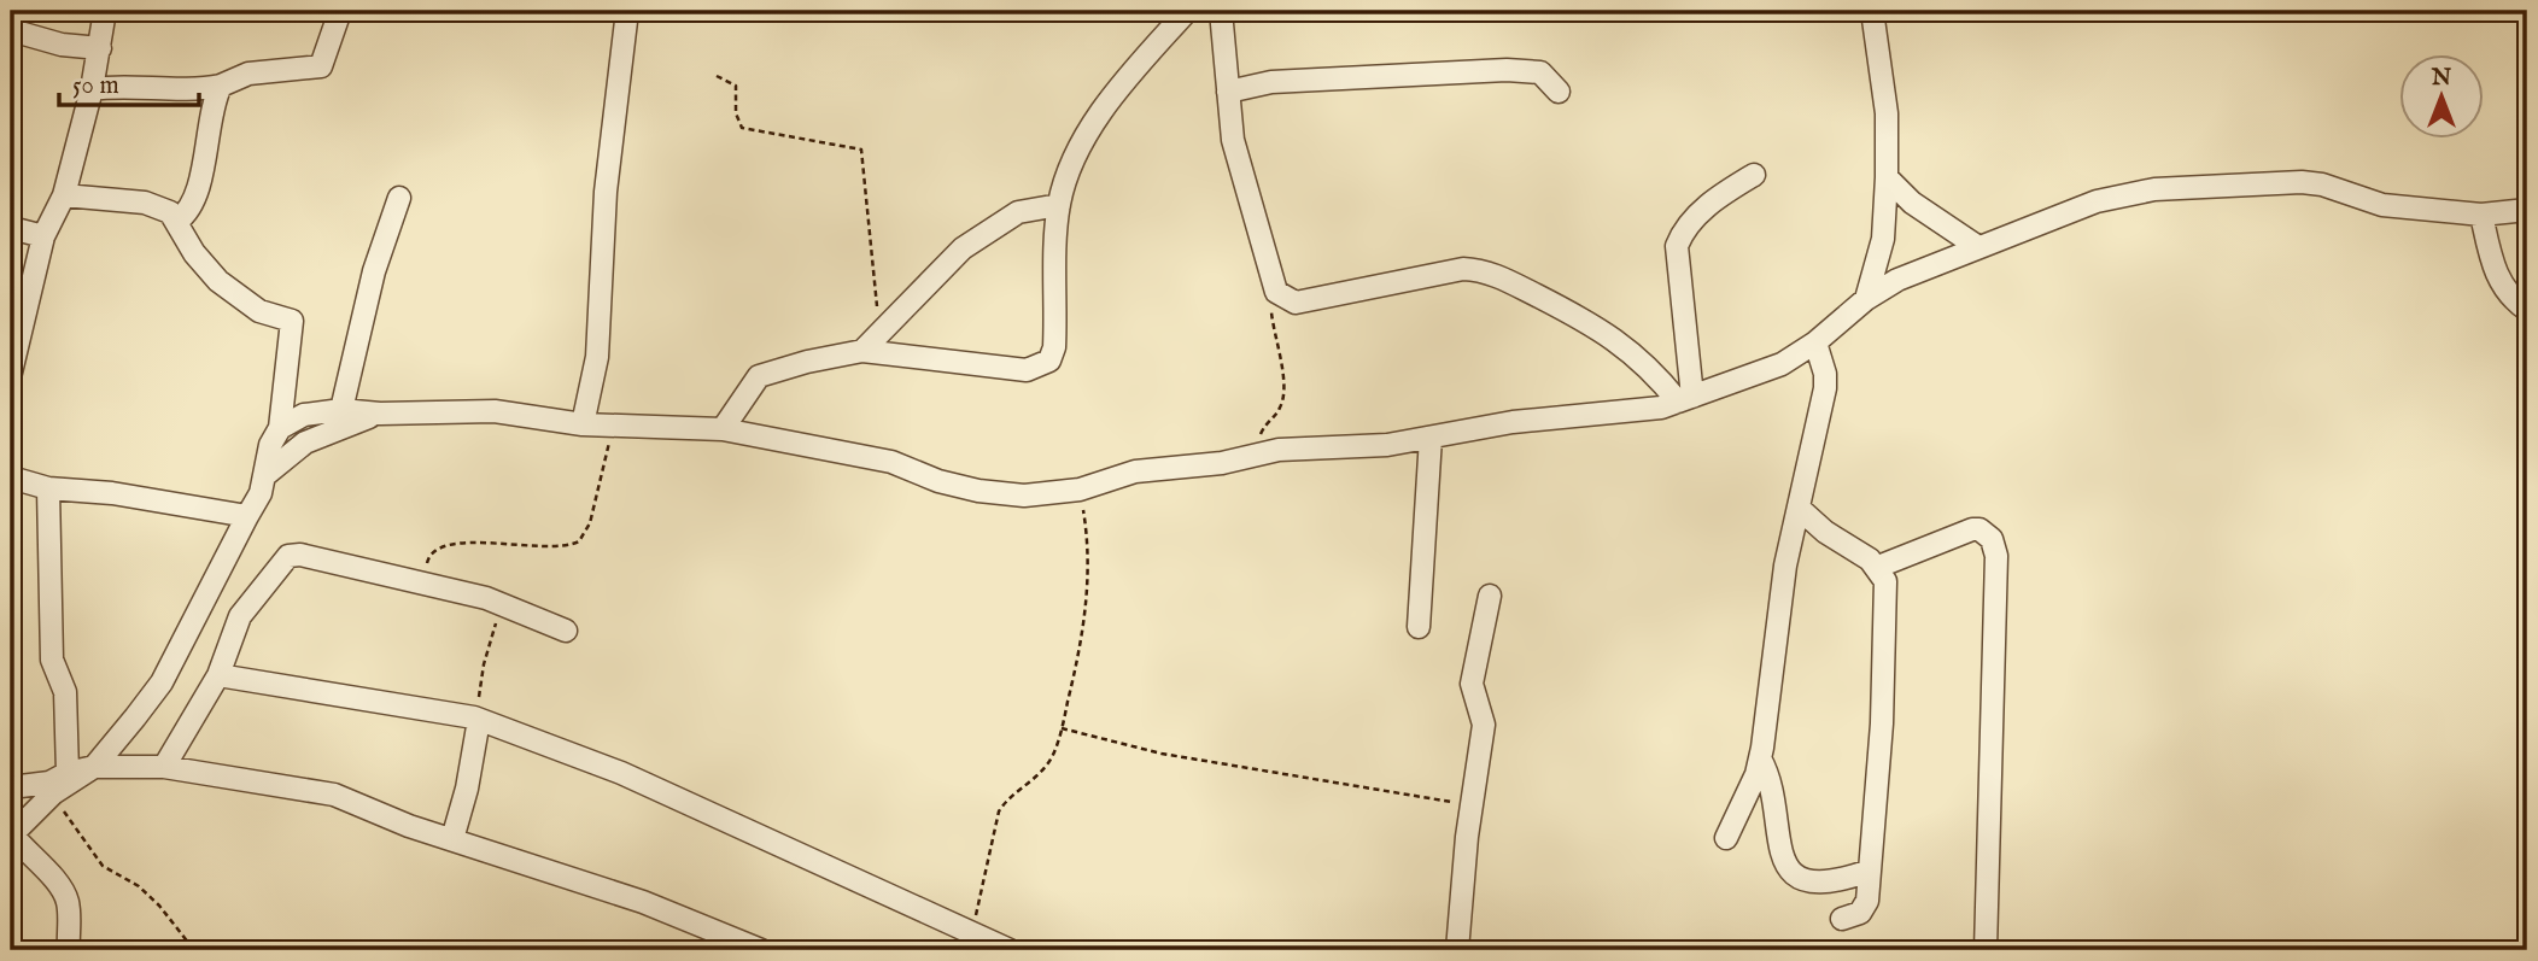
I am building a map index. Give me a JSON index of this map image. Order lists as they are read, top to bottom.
{
  "scale_bar": "50 m",
  "north": "top"
}
